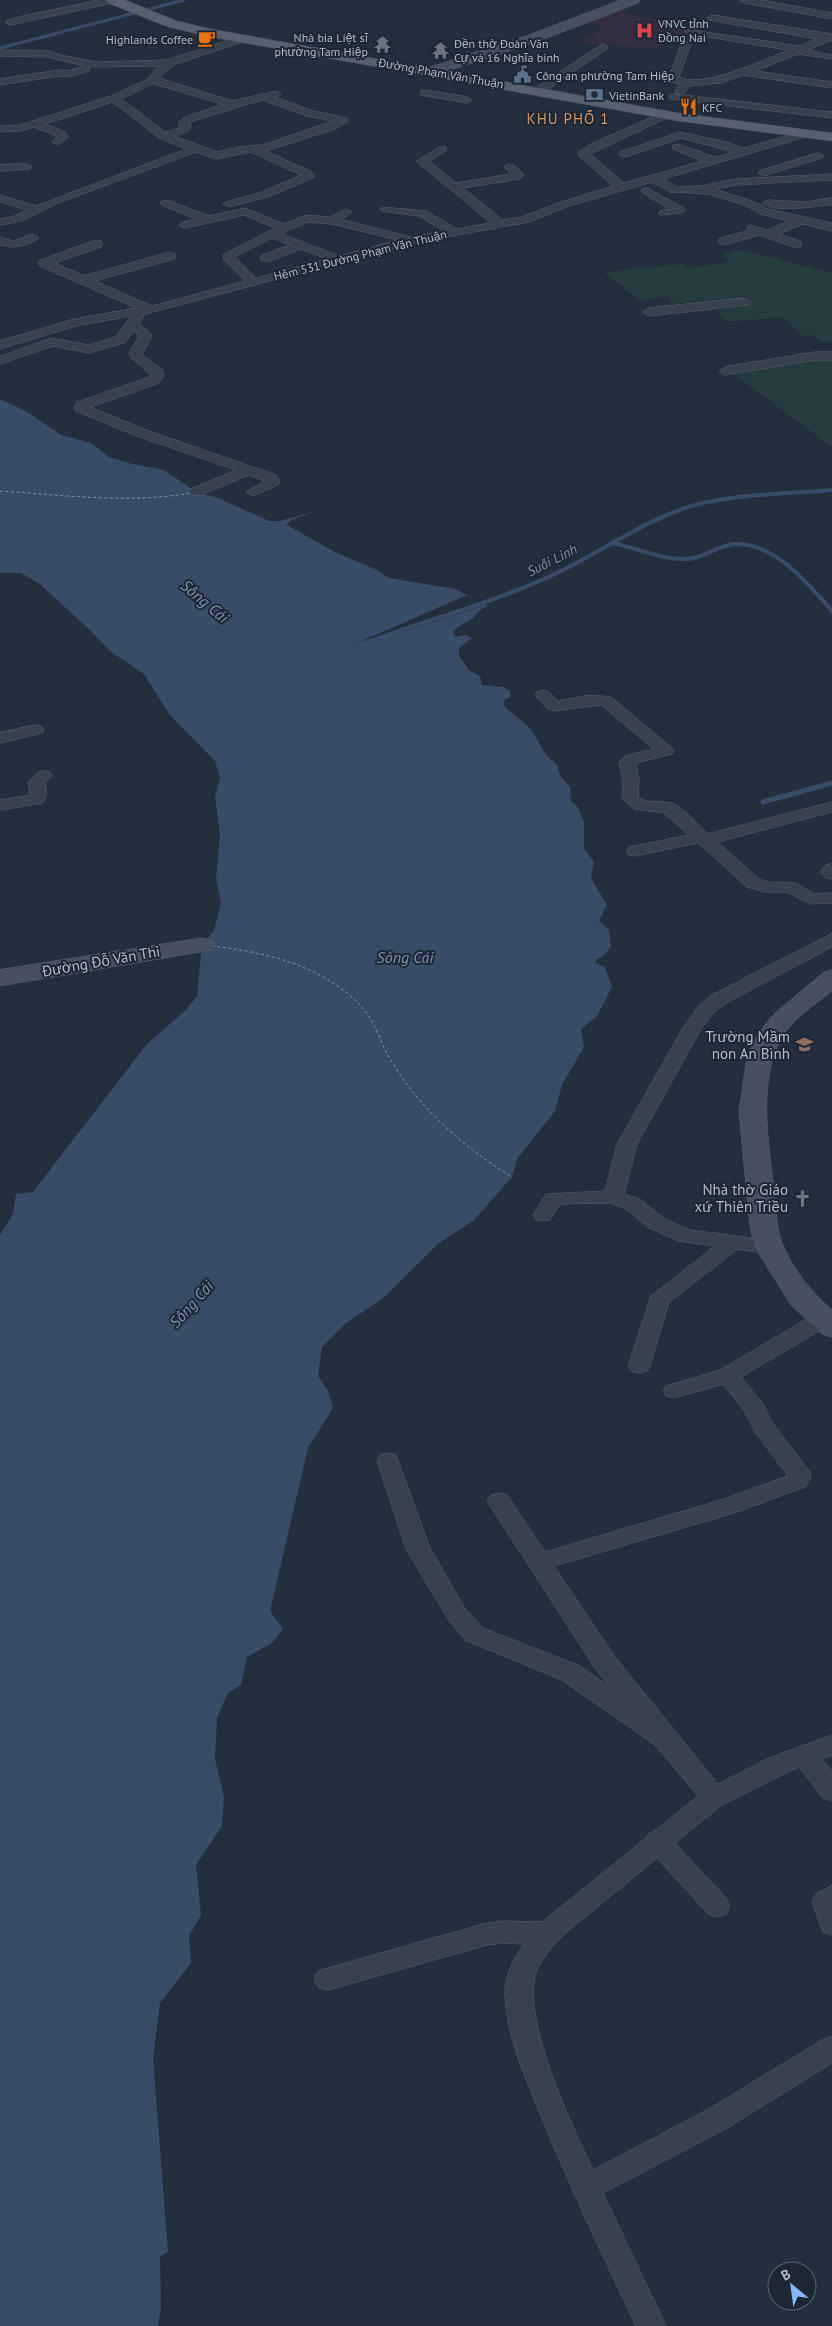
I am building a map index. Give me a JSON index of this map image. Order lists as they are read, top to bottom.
{
  "streets": {
    "main road": ["Đường Phạm Văn Thuận"],
    "street": ["Hẻm 531 Đường Phạm Văn Thuận", "Đường Đỗ Văn Thi"]
  },
  "crossings": [
    ["Đường Phạm Văn Thuận", "Hẻm 531 Đường Phạm Văn Thuận"]
  ],
  "districts": ["KHU PHỐ 1"],
  "water": ["Suối Linh", "Sông Cái"],
  "places": {
    "hospital": ["VNVC tỉnh Đồng Nai"],
    "cafe": ["Highlands Coffee"],
    "temple": ["Nhà bia Liệt sĩ phường Tam Hiệp", "Đền thờ Đoàn Văn Cự và 16 Nghĩa binh"],
    "public building": ["Công an phường Tam Hiệp"],
    "bank": ["VietinBank"],
    "restaurant": ["KFC"],
    "school or university": ["Trường Mầm non An Bình"],
    "church": ["Nhà thờ Giáo xứ Thiên Triều"]
  },
  "north": "top left"
}
